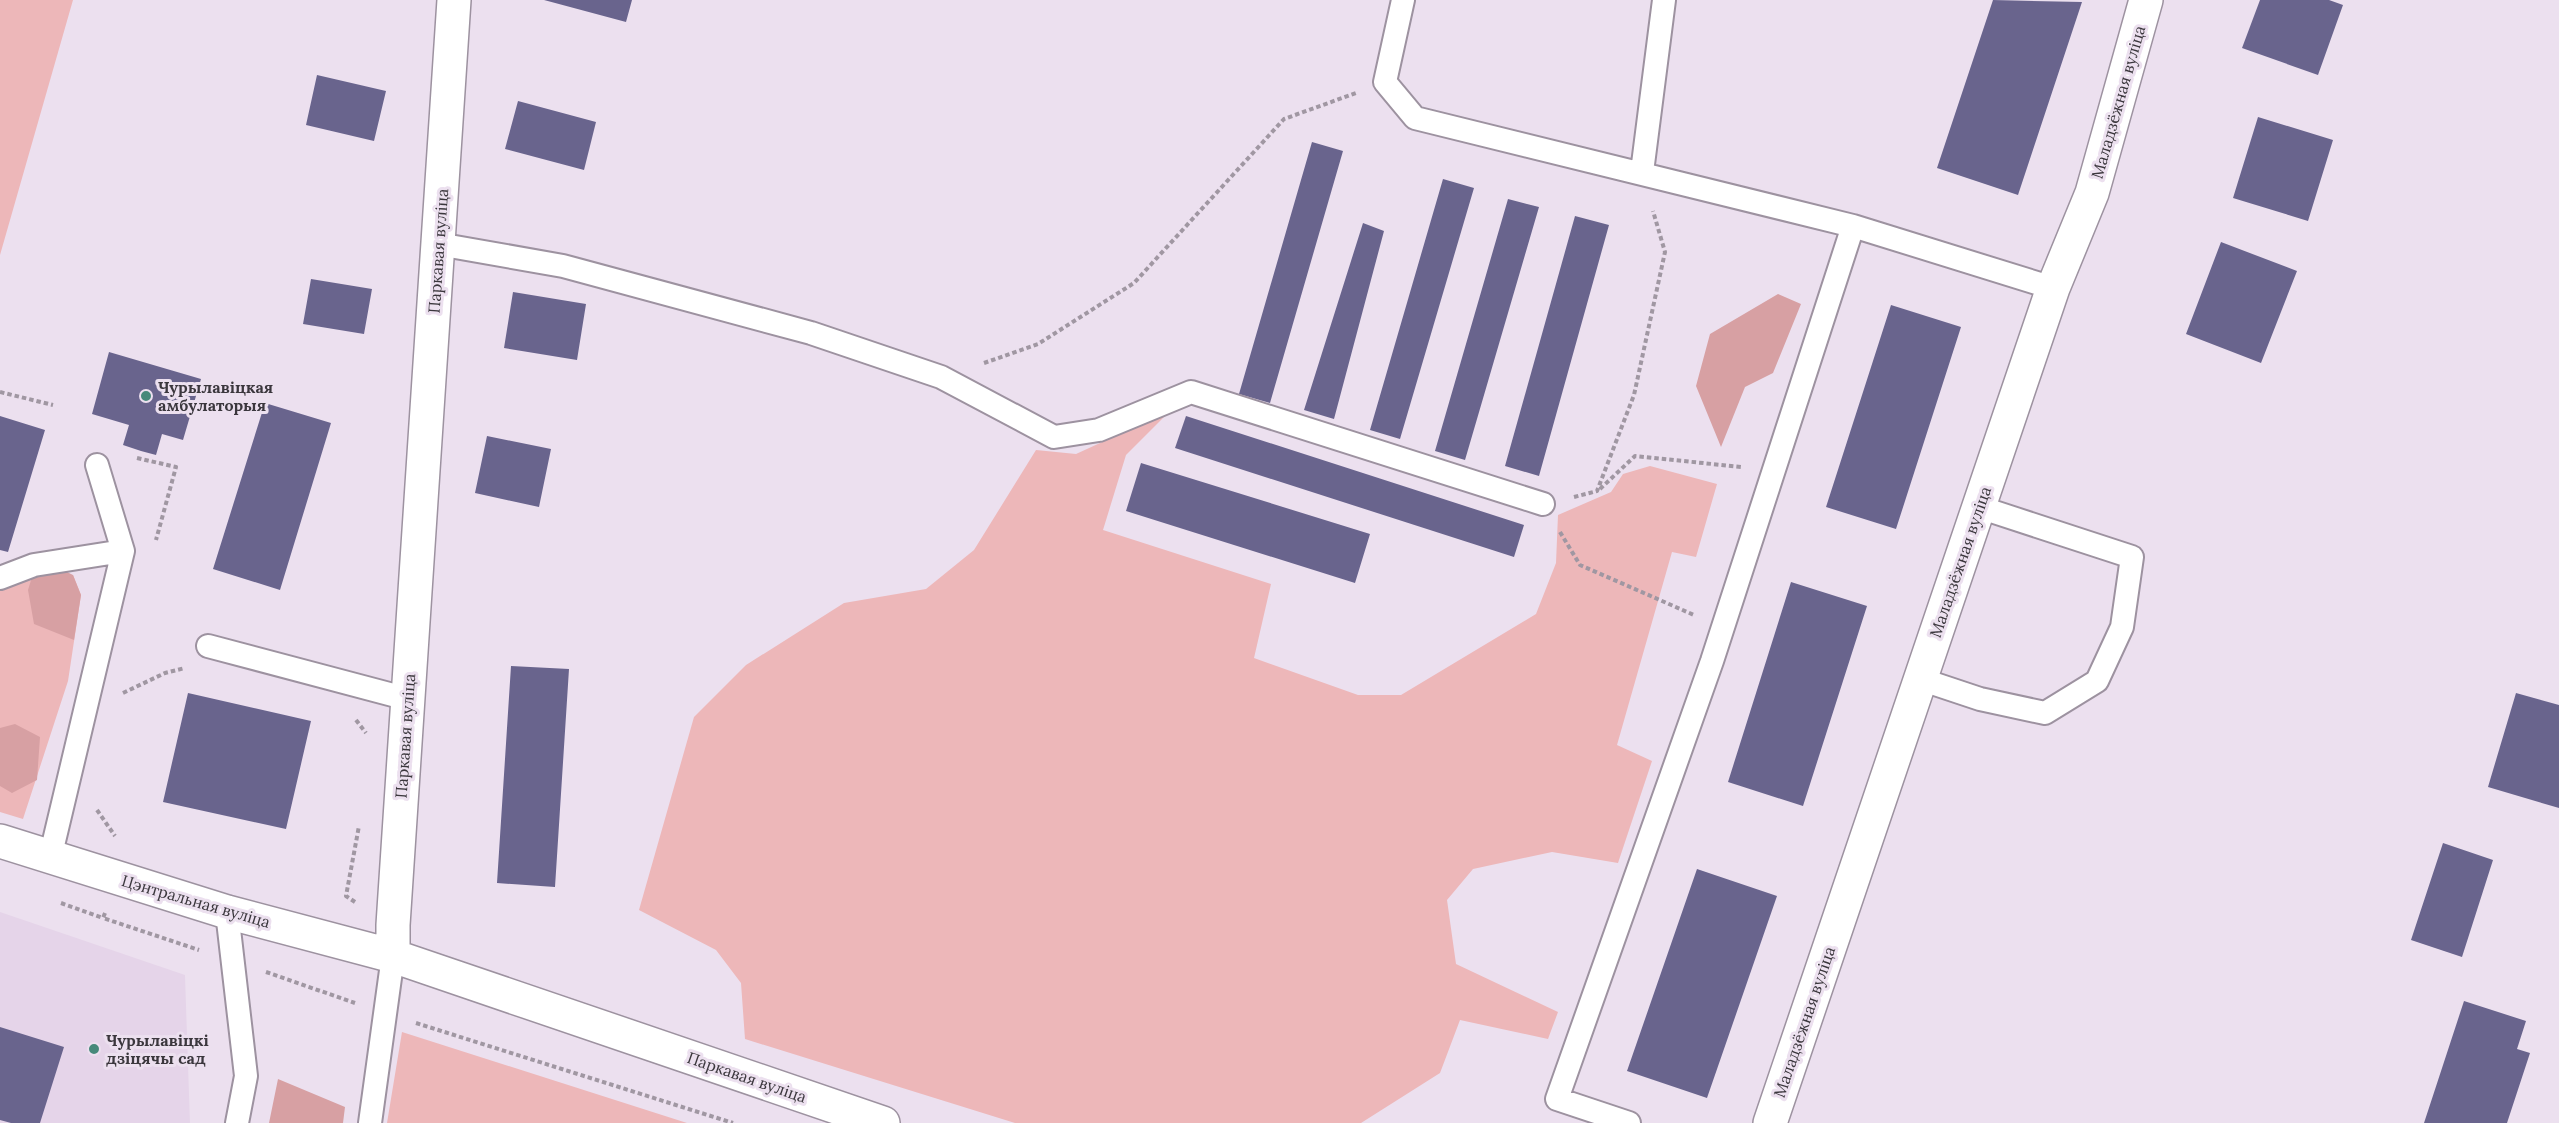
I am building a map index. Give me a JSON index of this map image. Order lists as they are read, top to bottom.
{
  "streets": {
    "street": ["Маладзёжная вуліца", "Паркавая вуліца", "Цэнтральная вуліца"]
  },
  "crossings": [
    ["Паркавая вуліца", "Цэнтральная вуліца"]
  ],
  "places": ["Чурылавіцкая амбулаторыя", "Чурылавіцкі дзіцячы сад"]
}
